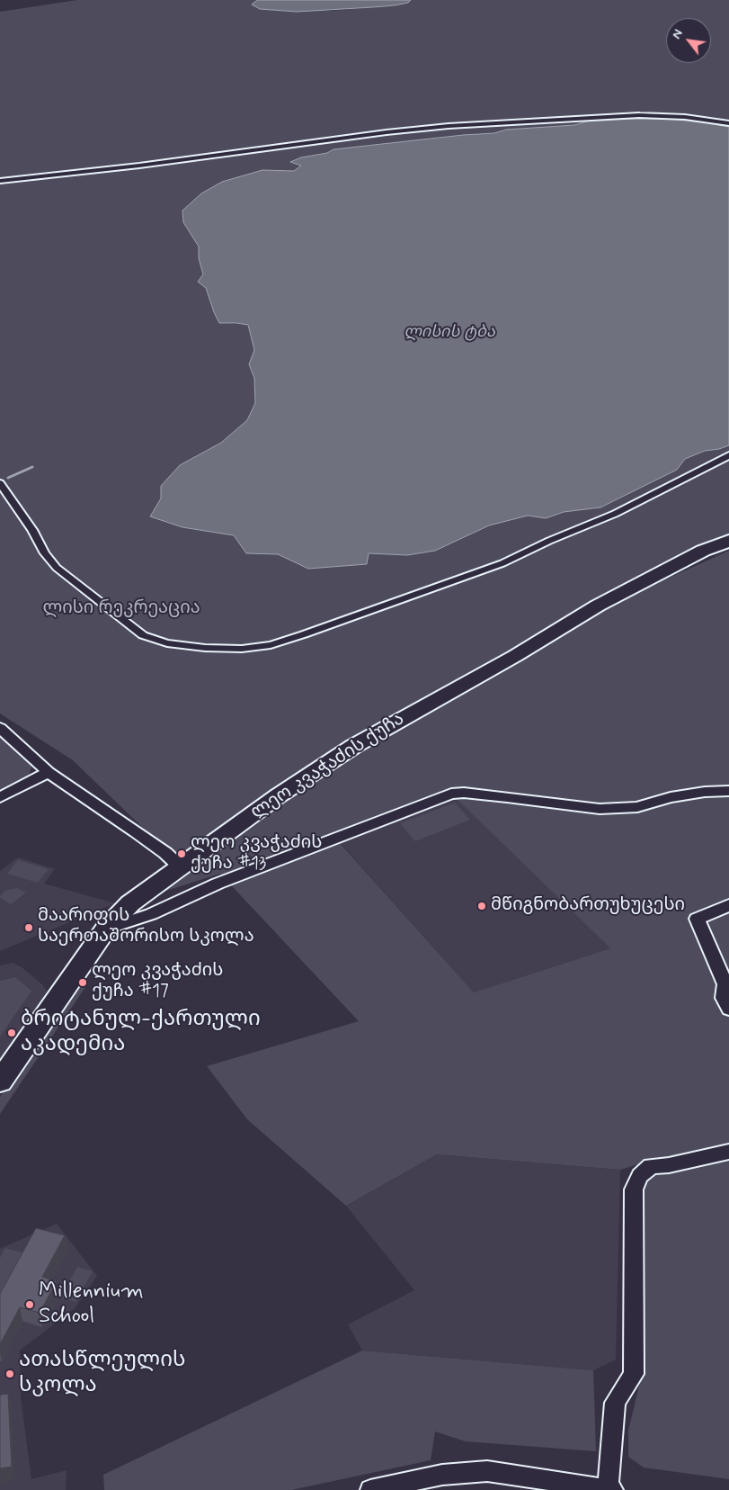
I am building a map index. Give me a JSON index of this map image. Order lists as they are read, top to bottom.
{
  "streets": {
    "main road": ["ლეო კვაჭაძის ქუჩა"]
  },
  "water": ["ლისის ტბა"],
  "parks": ["ლისი რეკრეაცია"],
  "places": [
    "ლეო კვაჭაძის ქუჩა #13",
    "მწიგნობართუხუცესი",
    "მაარიფის საერთაშორისო სკოლა",
    "ლეო კვაჭაძის ქუჩა #17",
    "ბრიტანულ-ქართული აკადემია",
    "Millennium School",
    "ათასწლეულის სკოლა"
  ],
  "north": "top left"
}
